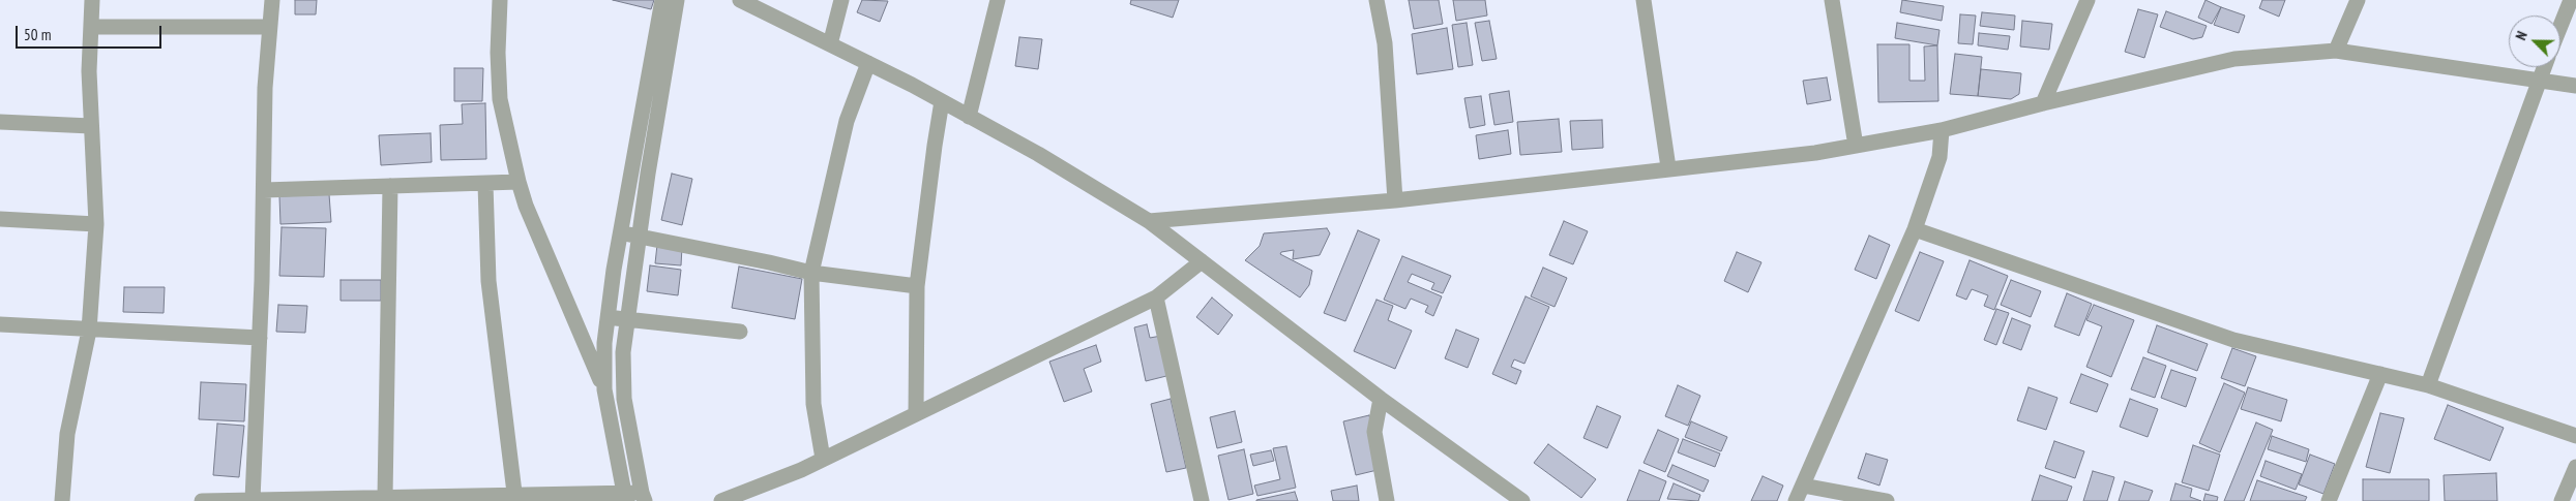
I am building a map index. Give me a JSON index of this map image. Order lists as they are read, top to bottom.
{
  "scale_bar": "50 m",
  "north": "top left"
}
